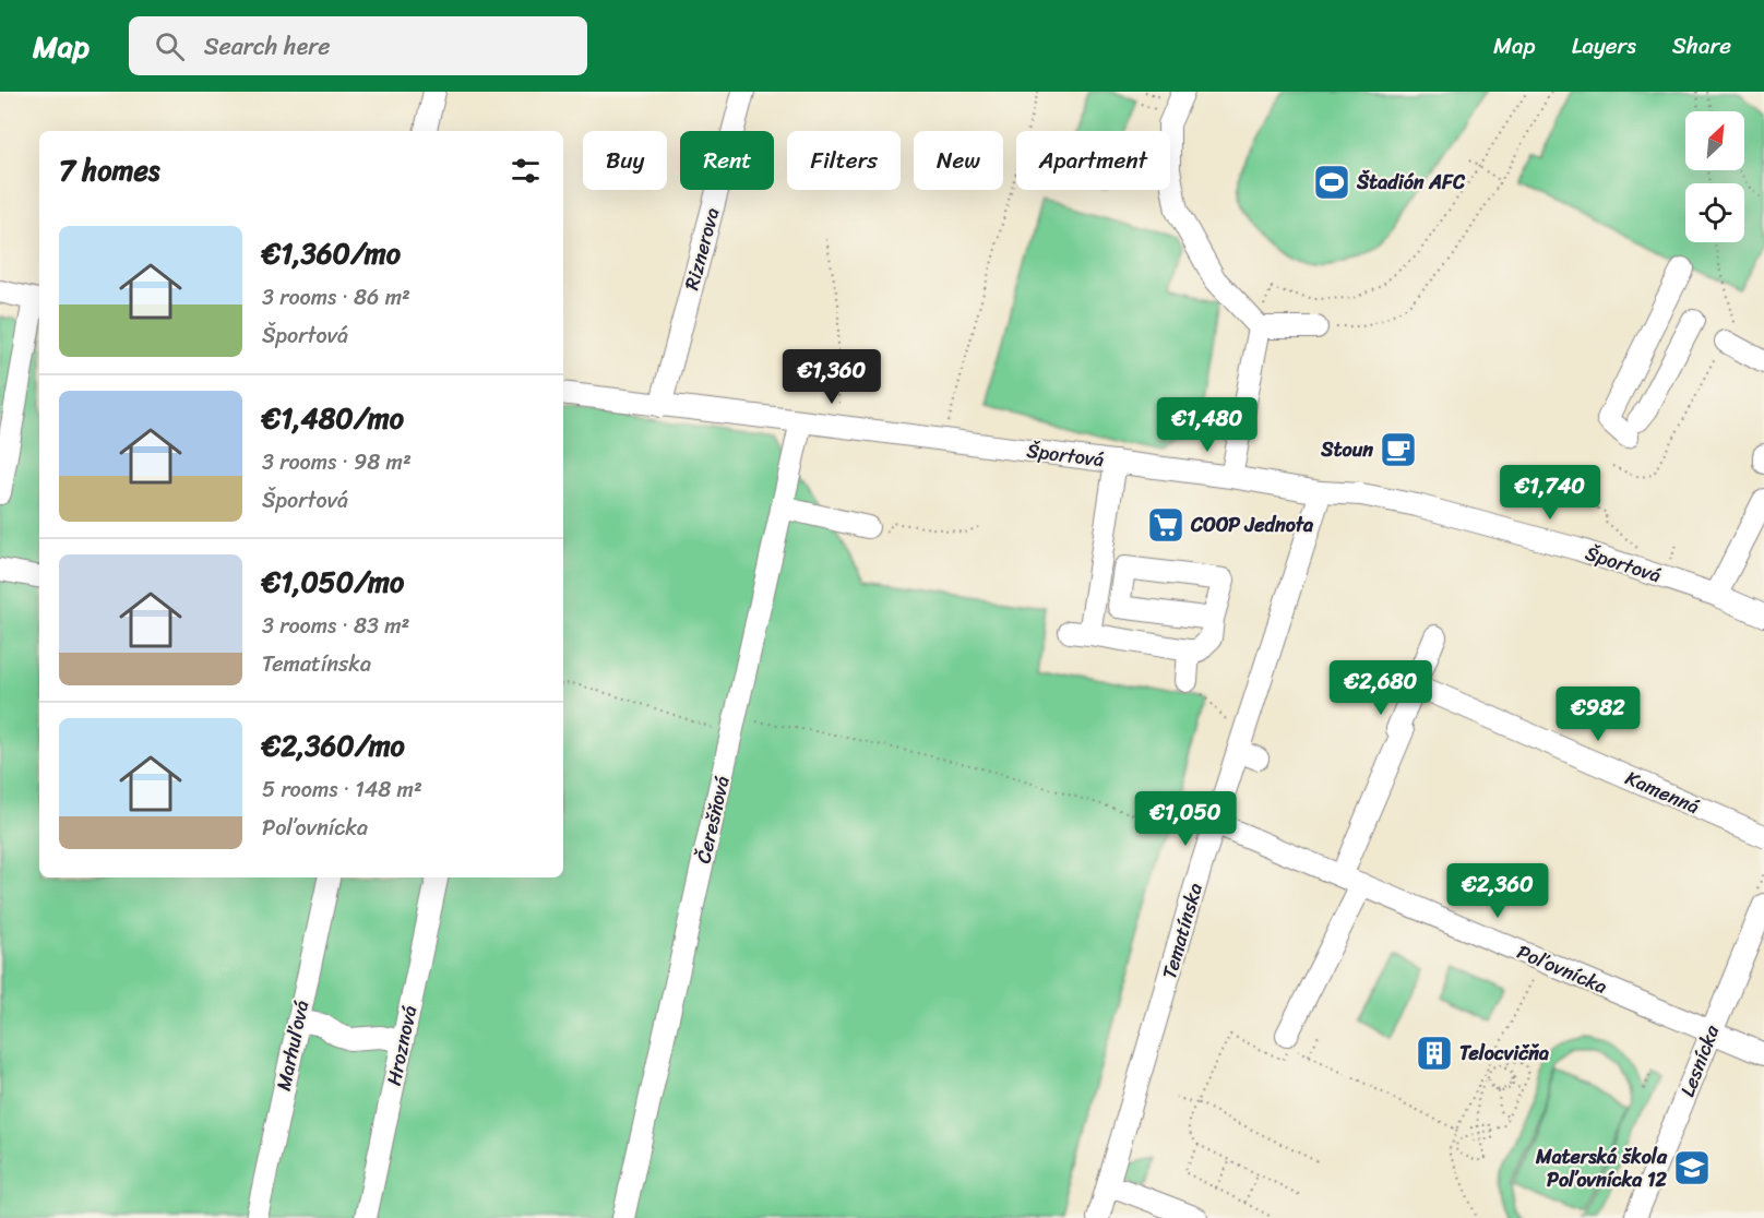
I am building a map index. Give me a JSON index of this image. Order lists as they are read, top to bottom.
{
  "streets": {
    "street": [
      "Riznerova",
      "Športová",
      "Kamenná",
      "Čerešňová",
      "Tematínska",
      "Poľovnícka",
      "Marhuľová",
      "Hroznová",
      "Lesnícka"
    ]
  },
  "crossings": [
    ["Riznerova", "Športová"],
    ["Športová", "Čerešňová"],
    ["Športová", "Tematínska"],
    ["Tematínska", "Poľovnícka"],
    ["Poľovnícka", "Lesnícka"]
  ],
  "places": {
    "sports": ["Štadión AFC"],
    "cafe": ["Stoun"],
    "supermarket": ["COOP Jednota"],
    "building": ["Telocvičňa"],
    "school or university": ["Materská škola Poľovnícka 12"]
  },
  "north": "top right",
  "page": {
    "header": "Map",
    "search": "Search here",
    "nav": ["Map", "Layers", "Share"],
    "chip": [
      "Buy",
      "Rent",
      "Filters",
      "New",
      "Apartment"
    ],
    "heading": "7 homes",
    "list": [
      {
        "name": "€1,360/mo",
        "note": "3 rooms · 86 m² · Športová"
      },
      {
        "name": "€1,480/mo",
        "note": "3 rooms · 98 m² · Športová"
      },
      {
        "name": "€1,050/mo",
        "note": "3 rooms · 83 m² · Tematínska"
      },
      {
        "name": "€2,360/mo",
        "note": "5 rooms · 148 m² · Poľovnícka"
      }
    ],
    "price": [
      "€1,360",
      "€1,480",
      "€1,740",
      "€2,680",
      "€982",
      "€1,050",
      "€2,360"
    ]
  }
}
